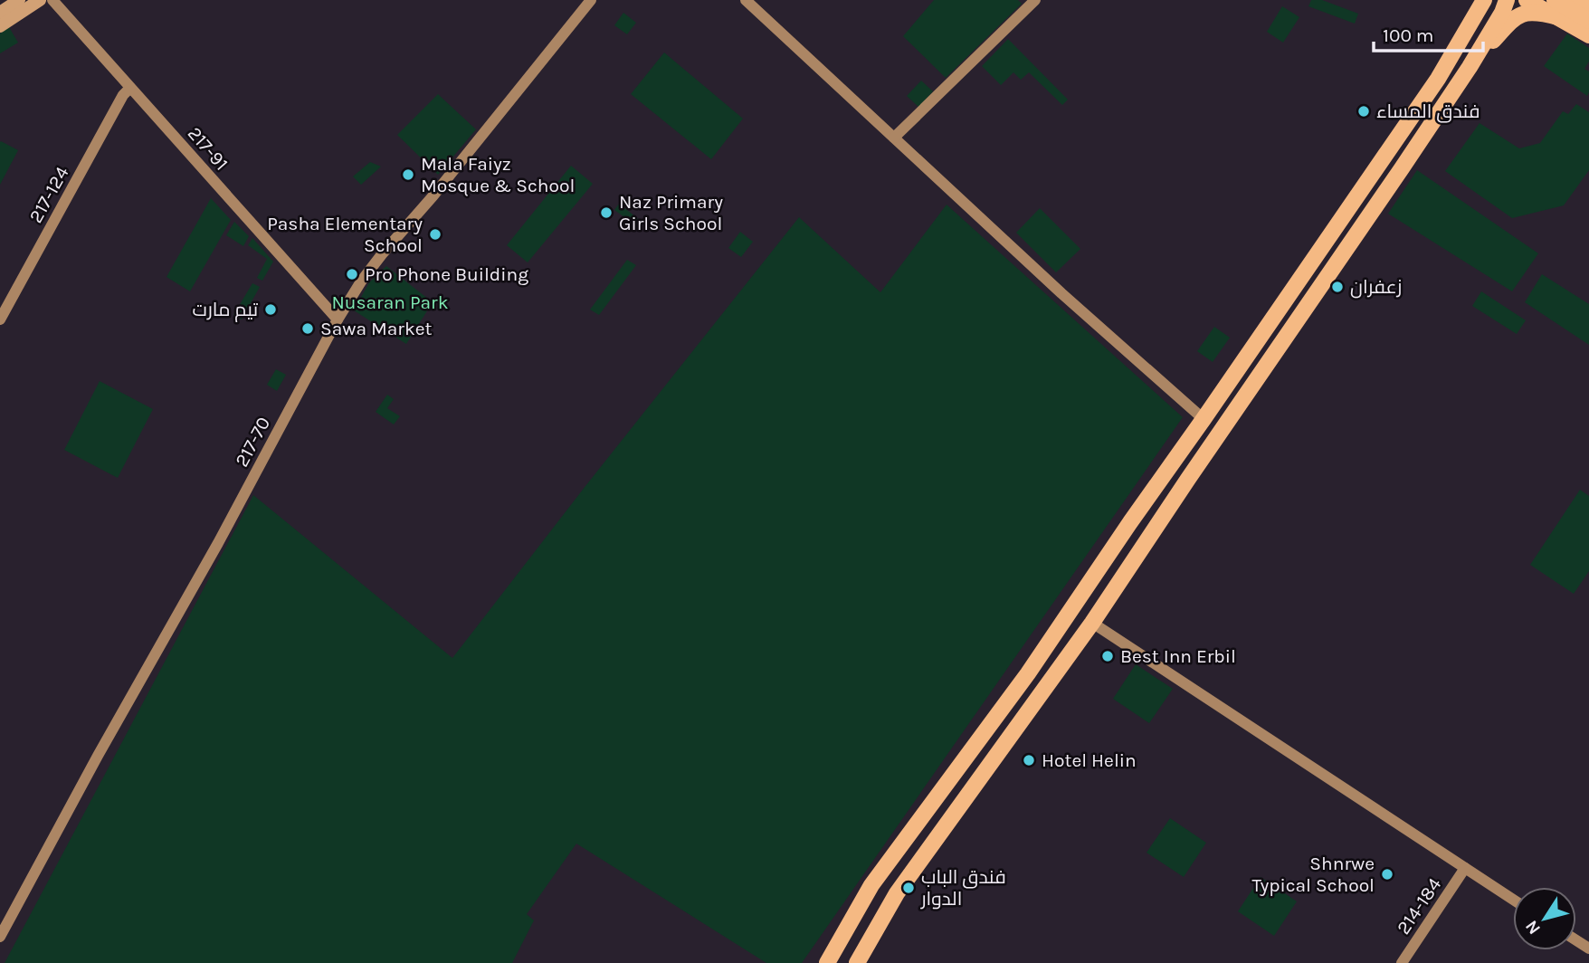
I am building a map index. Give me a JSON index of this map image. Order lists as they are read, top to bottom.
{
  "streets": {
    "street": [
      "217-91",
      "217-124",
      "217-70",
      "214-184"
    ]
  },
  "crossings": [
    ["217-91", "217-124"],
    ["217-91", "217-70"]
  ],
  "parks": ["Nusaran Park"],
  "places": [
    "فندق المساء",
    "Mala Faiyz Mosque & School",
    "Naz Primary Girls School",
    "Pasha Elementary School",
    "Pro Phone Building",
    "زعفران",
    "تيم مارت",
    "Sawa Market",
    "Best Inn Erbil",
    "Hotel Helin",
    "Shnrwe Typical School",
    "فندق الباب الدوار"
  ],
  "scale_bar": "100 m",
  "north": "bottom left"
}
